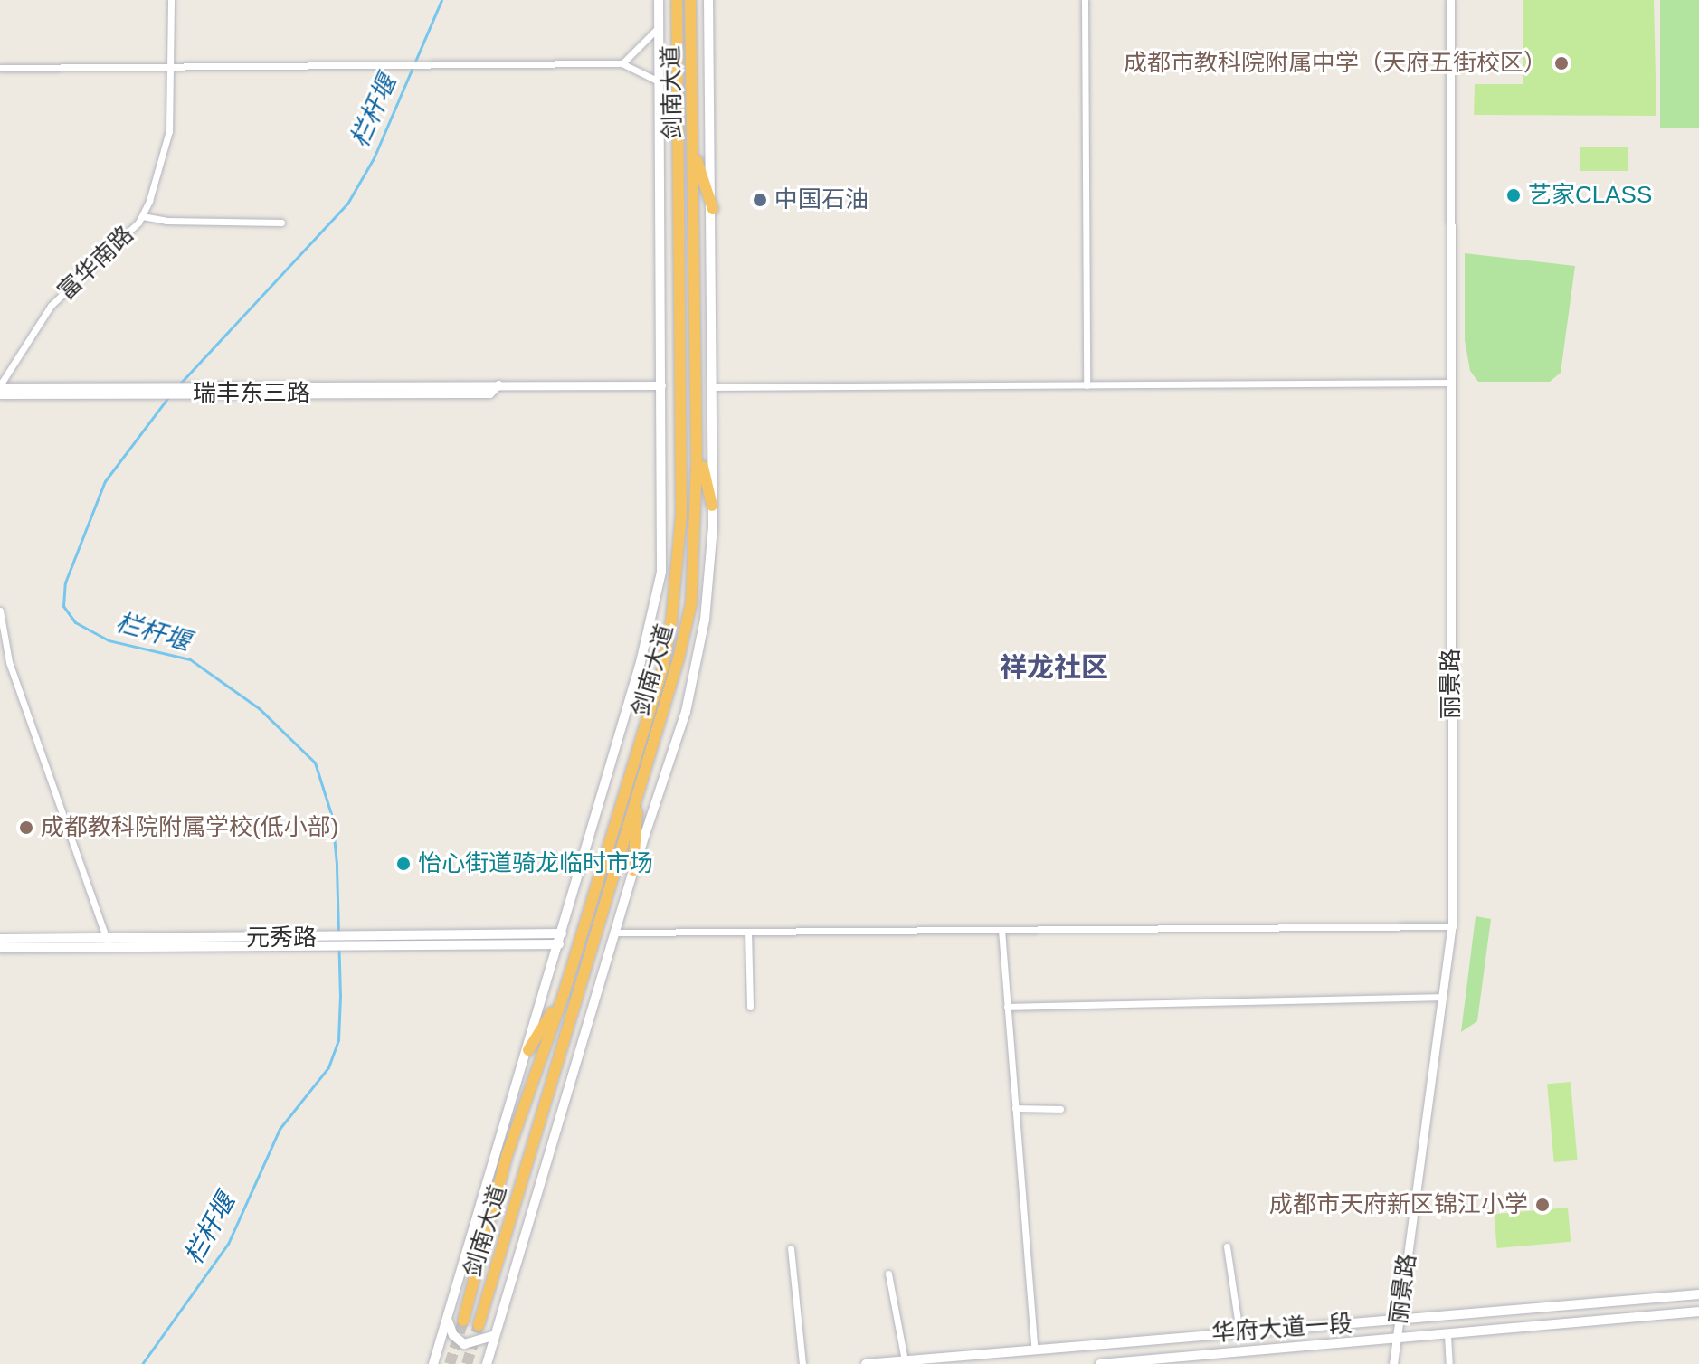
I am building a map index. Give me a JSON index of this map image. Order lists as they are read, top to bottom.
{
  "streets": {
    "highway": ["剑南大道"],
    "main road": ["元秀路", "华府大道一段"],
    "street": ["富华南路", "丽景路"]
  },
  "crossings": [
    ["丽景路", "华府大道一段"]
  ],
  "districts": ["祥龙社区"],
  "water": ["栏杆堰"],
  "places": [
    "成都市教科院附属中学（天府五街校区）",
    "艺家CLASS",
    "中国石油",
    "成都教科院附属学校(低小部)",
    "怡心街道骑龙临时市场",
    "成都市天府新区锦江小学"
  ]
}
